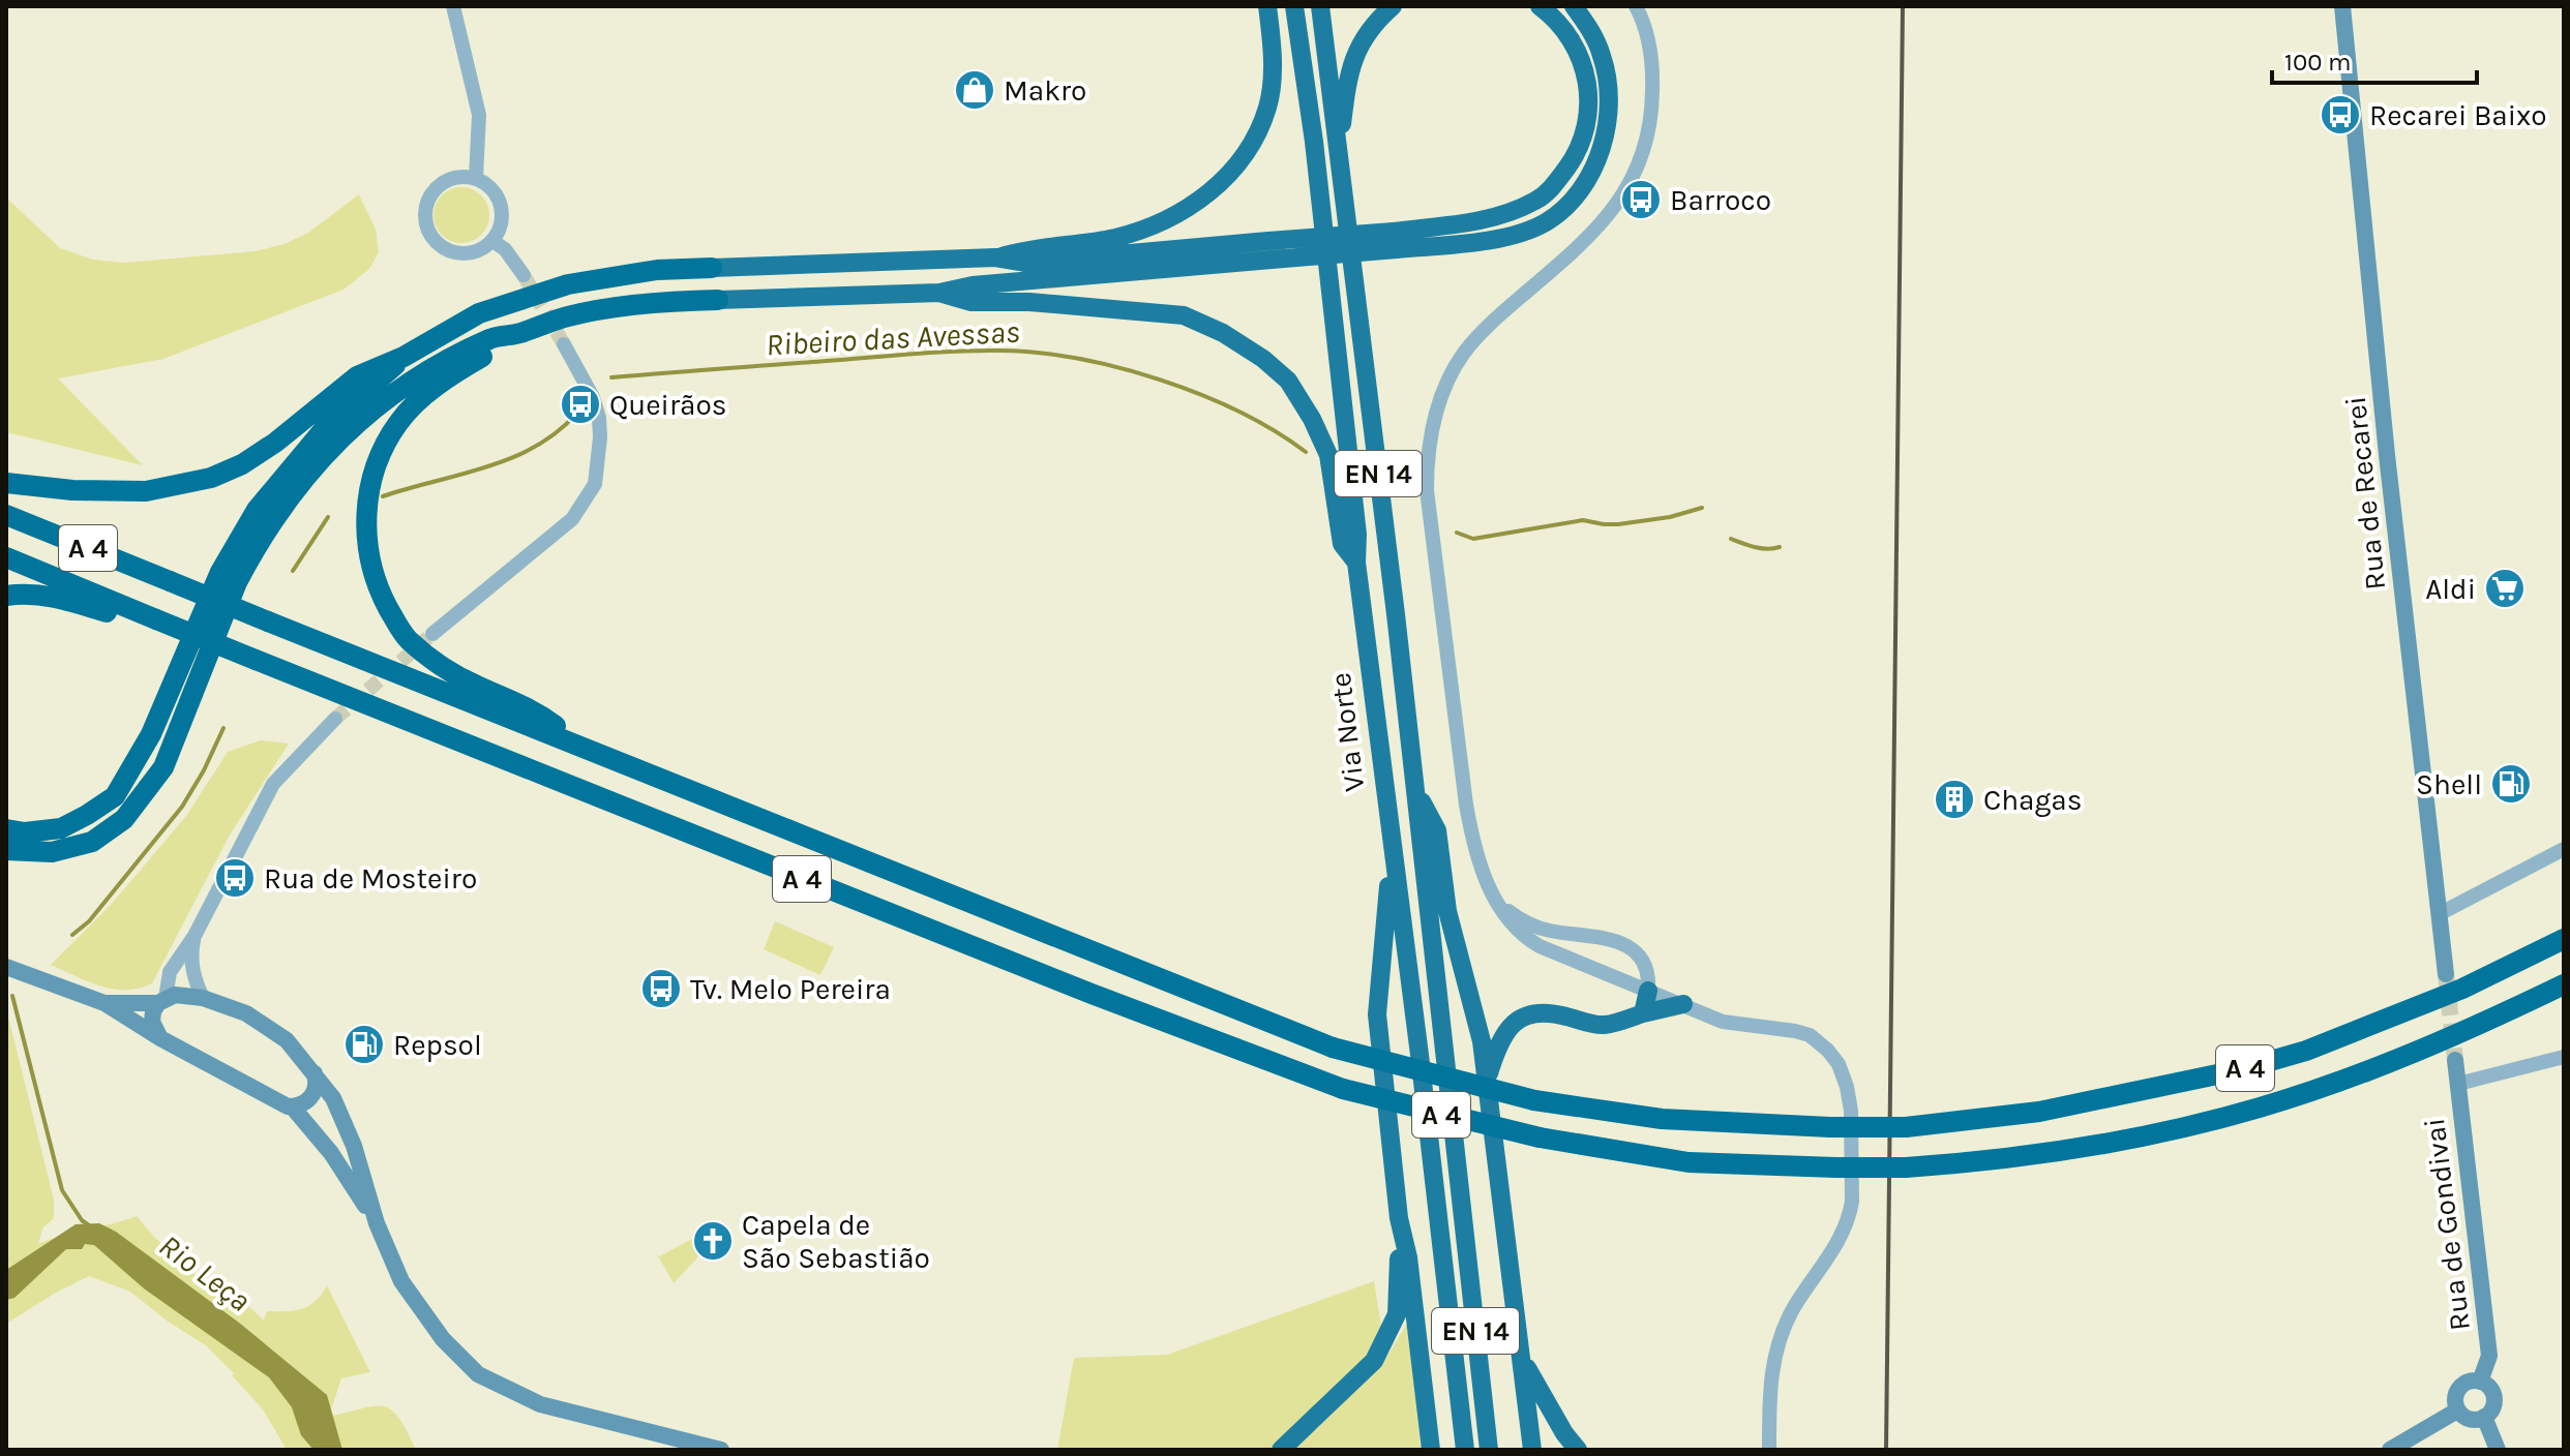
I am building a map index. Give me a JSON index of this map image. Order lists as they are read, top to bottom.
{
  "streets": {
    "highway": ["EN 14", "A 4", "Via Norte"],
    "main road": ["Rua de Recarei", "Rua de Gondivai"]
  },
  "water": ["Ribeiro das Avessas", "Rio Leça"],
  "places": {
    "shop": ["Makro"],
    "bus stop": [
      "Recarei Baixo",
      "Barroco",
      "Queirãos",
      "Rua de Mosteiro",
      "Tv. Melo Pereira"
    ],
    "supermarket": ["Aldi"],
    "fuel station": ["Shell", "Repsol"],
    "building": ["Chagas"],
    "church": ["Capela de São Sebastião"]
  },
  "scale_bar": "100 m"
}
